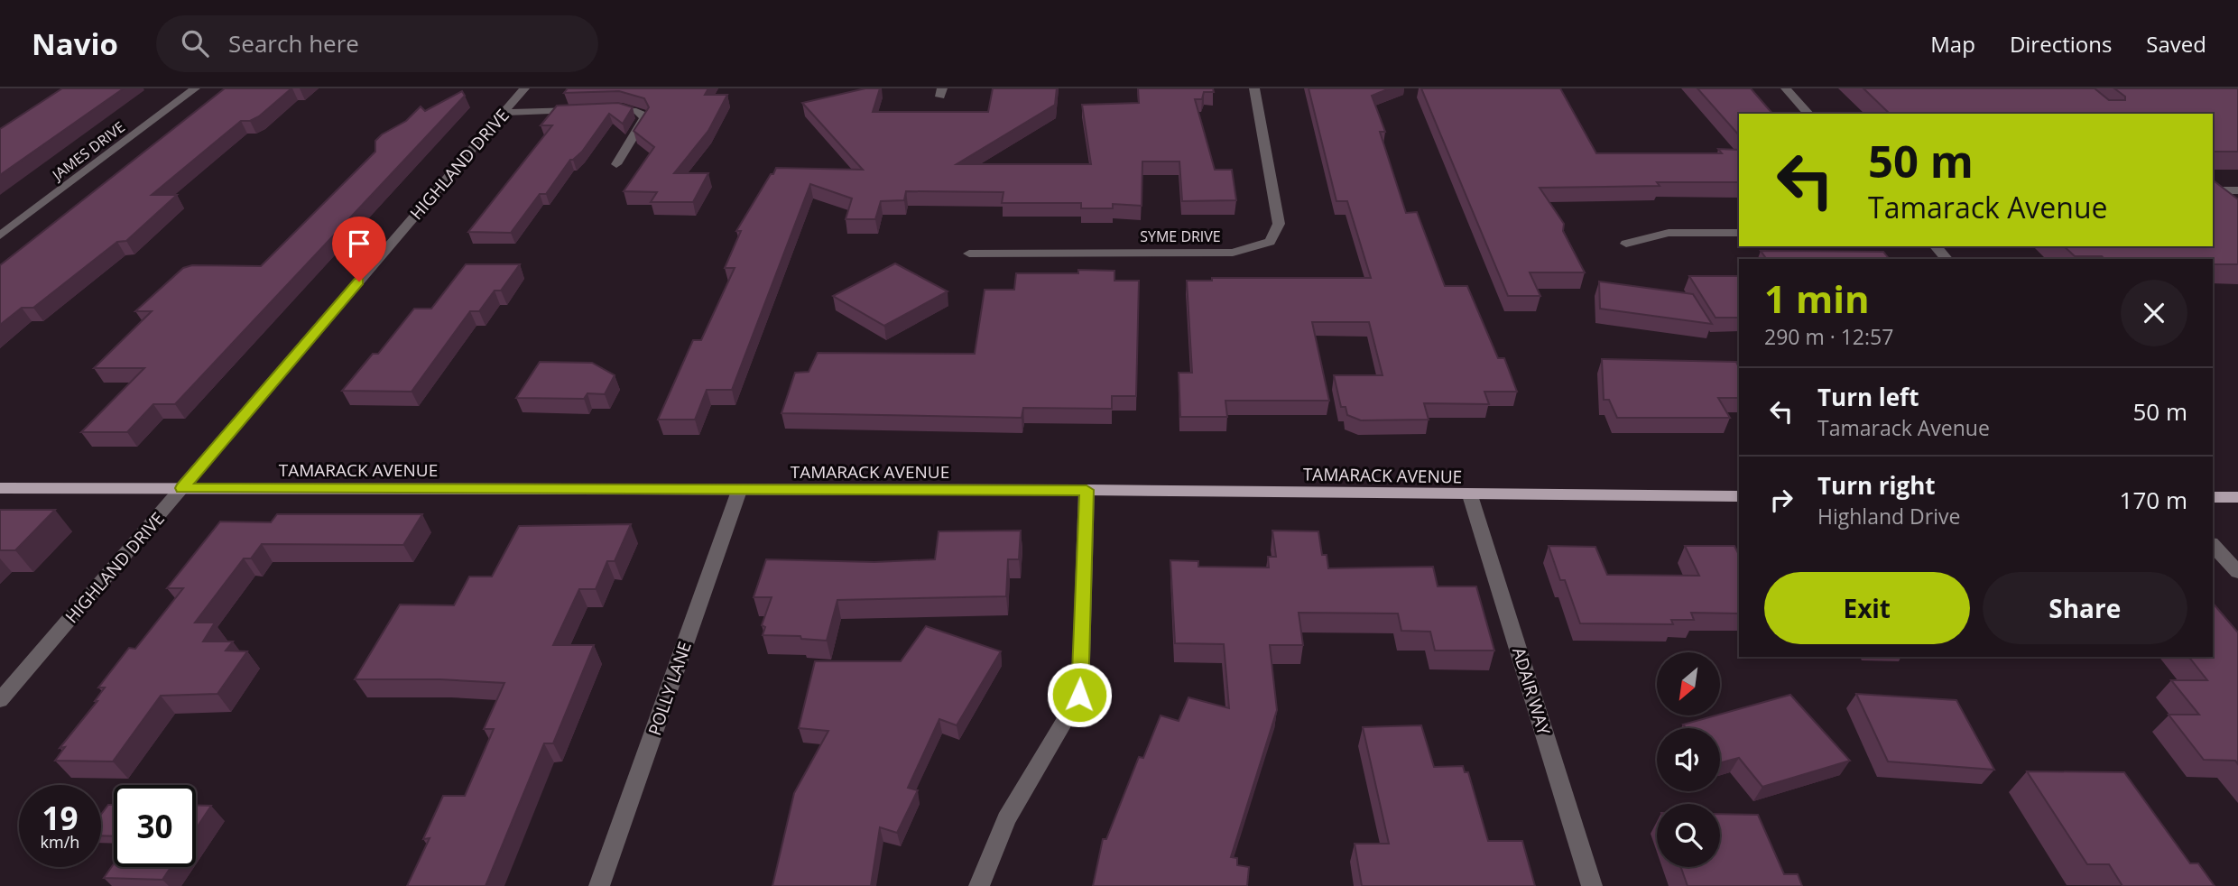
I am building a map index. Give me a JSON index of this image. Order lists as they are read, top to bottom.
{
  "streets": {
    "main road": ["TAMARACK AVENUE"],
    "street": [
      "JAMES DRIVE",
      "HIGHLAND DRIVE",
      "SYME DRIVE",
      "POLLY LANE",
      "ADAIR WAY"
    ]
  },
  "crossings": [
    ["HIGHLAND DRIVE", "TAMARACK AVENUE"],
    ["TAMARACK AVENUE", "POLLY LANE"],
    ["TAMARACK AVENUE", "ADAIR WAY"]
  ],
  "north": "bottom left",
  "page": {
    "header": "Navio",
    "search": "Search here",
    "nav": ["Map", "Directions", "Saved"],
    "turn": ["50 m", "Tamarack Avenue"],
    "heading": ["1 min", "290 m · 12:57"],
    "list": [
      {
        "name": "Turn left",
        "note": "Tamarack Avenue",
        "value": "50 m"
      },
      {
        "name": "Turn right",
        "note": "Highland Drive",
        "value": "170 m"
      }
    ],
    "buttons": ["Exit", "Share"],
    "speed": "19 km/h",
    "limit": "30"
  }
}
